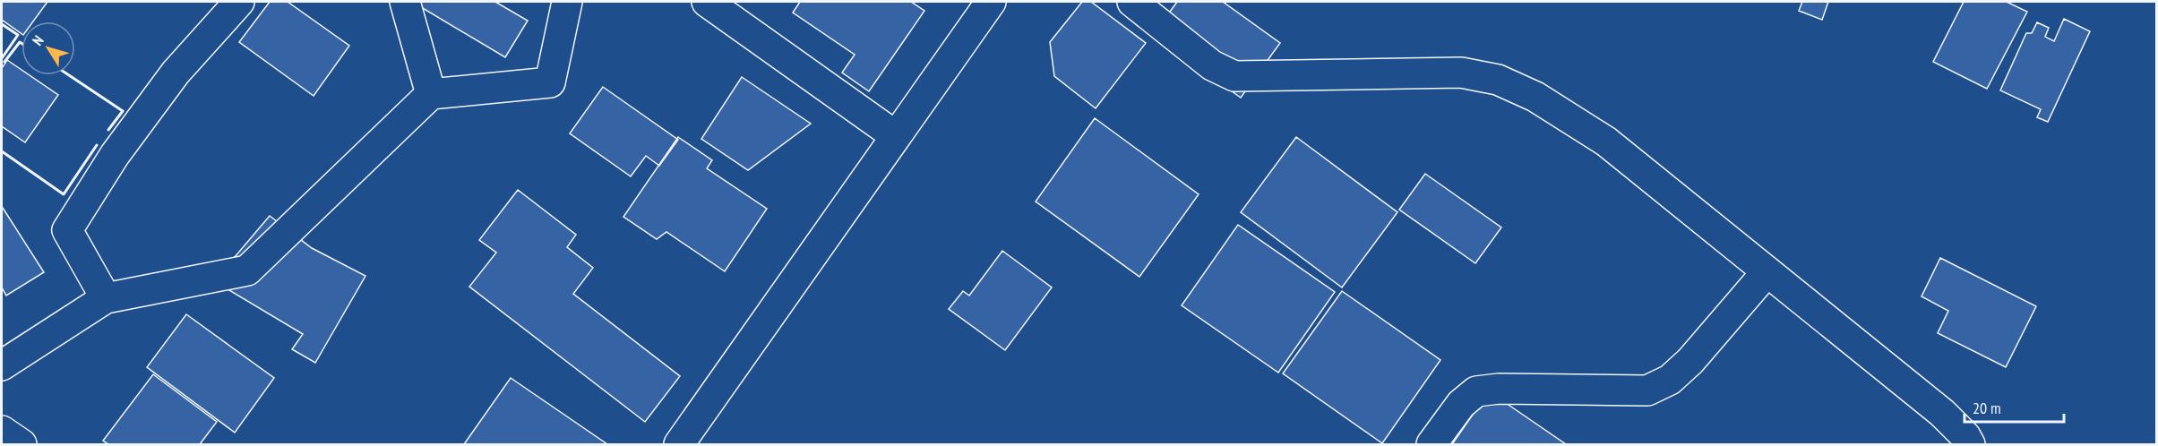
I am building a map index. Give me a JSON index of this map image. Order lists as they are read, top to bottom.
{
  "scale_bar": "20 m",
  "north": "top left"
}
